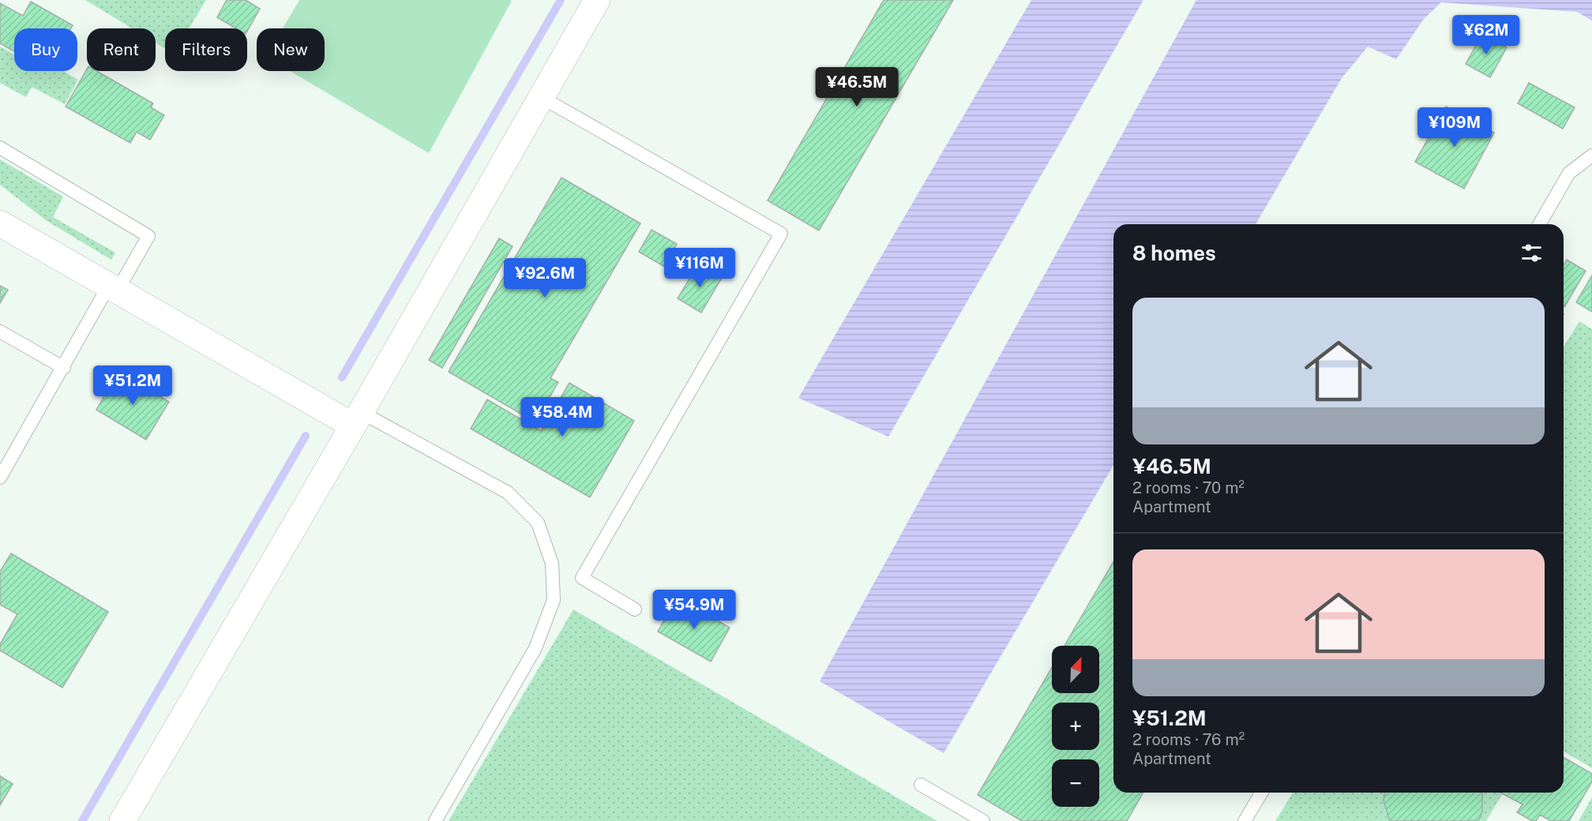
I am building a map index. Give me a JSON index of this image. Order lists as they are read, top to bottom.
{
  "north": "top right",
  "page": {
    "price": [
      "¥62M",
      "¥46.5M",
      "¥109M",
      "¥116M",
      "¥92.6M",
      "¥51.2M",
      "¥58.4M",
      "¥54.9M"
    ],
    "chip": [
      "Buy",
      "Rent",
      "Filters",
      "New"
    ],
    "heading": "8 homes",
    "list": [
      {
        "name": "¥46.5M",
        "note": "2 rooms · 70 m² · Apartment"
      },
      {
        "name": "¥51.2M",
        "note": "2 rooms · 76 m² · Apartment"
      }
    ],
    "map_buttons": ["+", "−"]
  }
}
